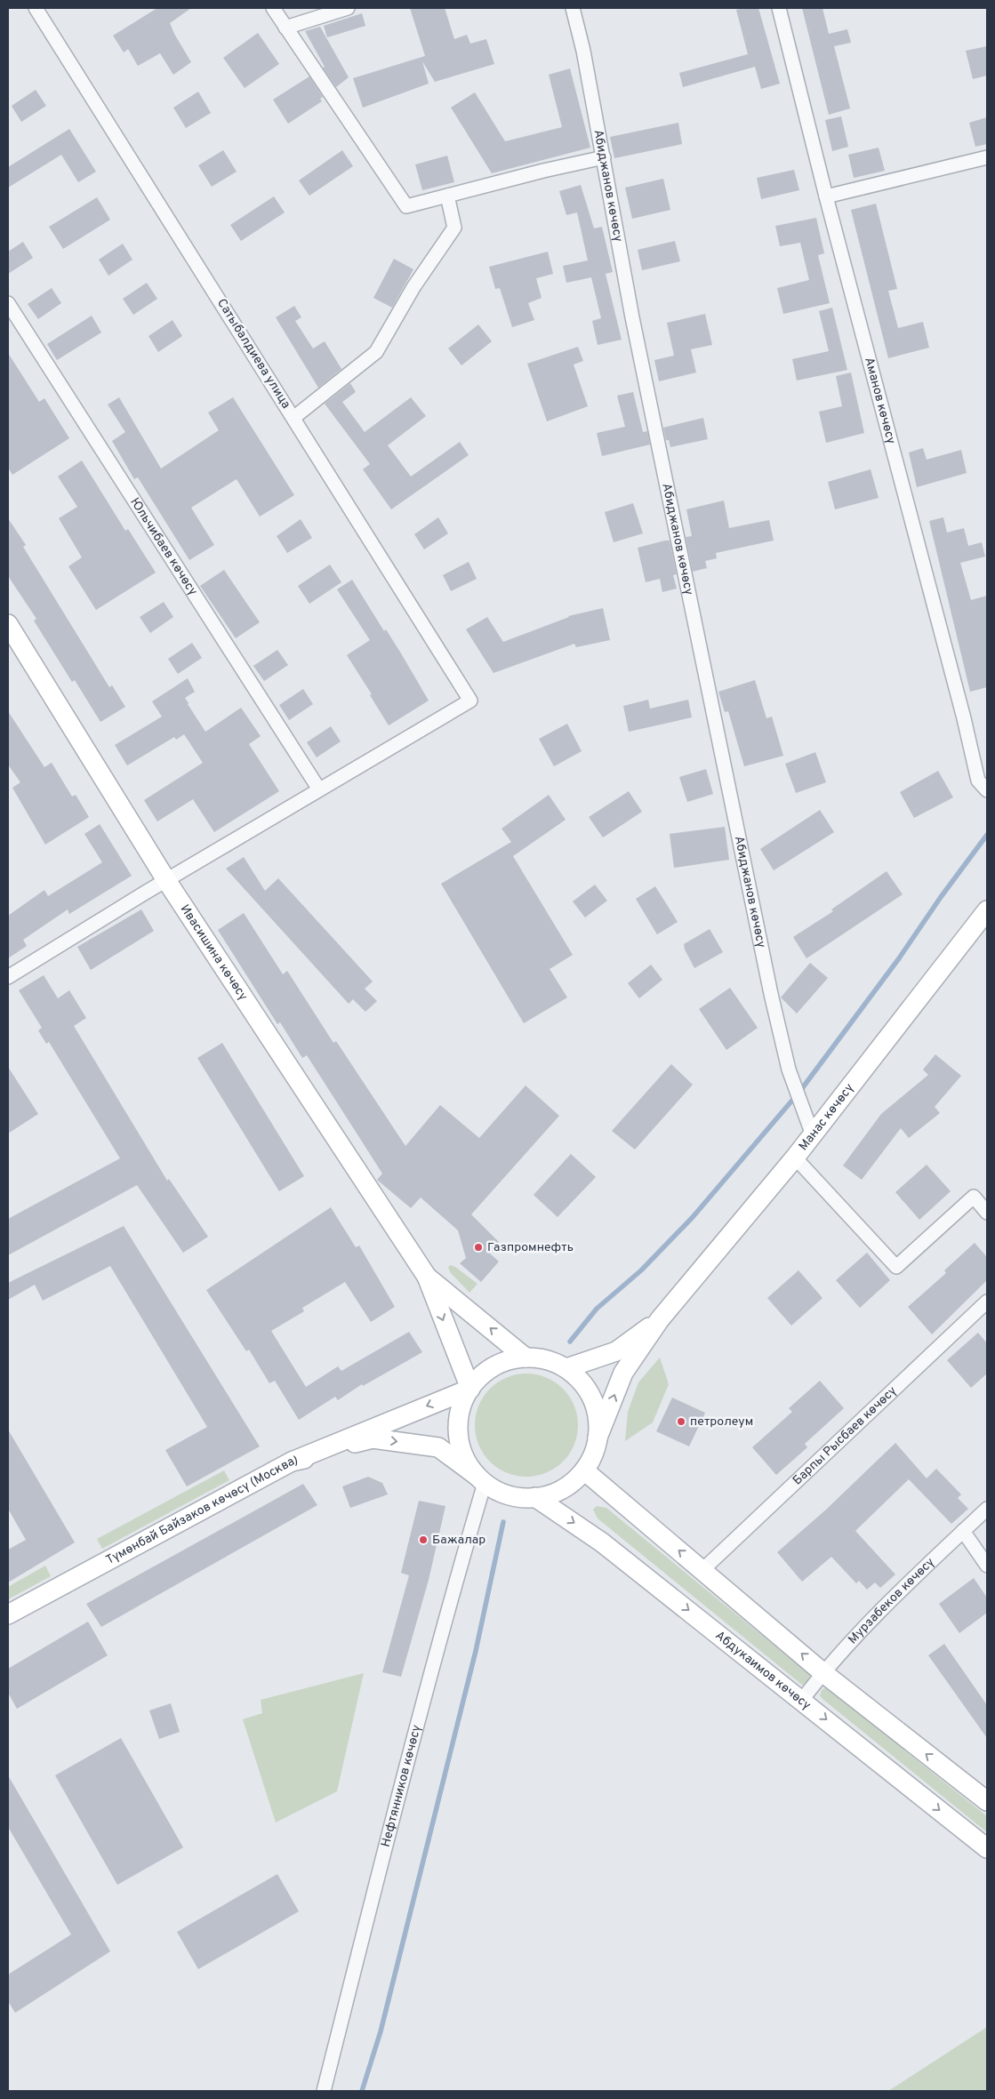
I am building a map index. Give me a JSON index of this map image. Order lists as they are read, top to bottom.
{
  "streets": {
    "main road": [
      "Ивасишина көчөсү",
      "Манас көчөсү",
      "Түмөнбай Байзаков көчөсү (Москва)",
      "Абдукаимов көчөсү"
    ],
    "street": [
      "Абиджанов көчөсү",
      "Сатыбалдиева улица",
      "Аманов көчөсү",
      "Юльчибаев көчөсү",
      "Барпы Рысбаев көчөсү",
      "Мурзабеков көчөсү",
      "Нефтянников көчөсү"
    ]
  },
  "crossings": [
    ["Абиджанов көчөсү", "Манас көчөсү"],
    ["Сатыбалдиева улица", "Юльчибаев көчөсү"],
    ["Түмөнбай Байзаков көчөсү (Москва)", "Абдукаимов көчөсү"],
    ["Түмөнбай Байзаков көчөсү (Москва)", "Нефтянников көчөсү"],
    ["Мурзабеков көчөсү", "Абдукаимов көчөсү"],
    ["Абдукаимов көчөсү", "Нефтянников көчөсү"]
  ],
  "one_way": ["Түмөнбай Байзаков көчөсү (Москва)"],
  "places": ["Газпромнефть", "петролеум", "Бажалар"]
}
